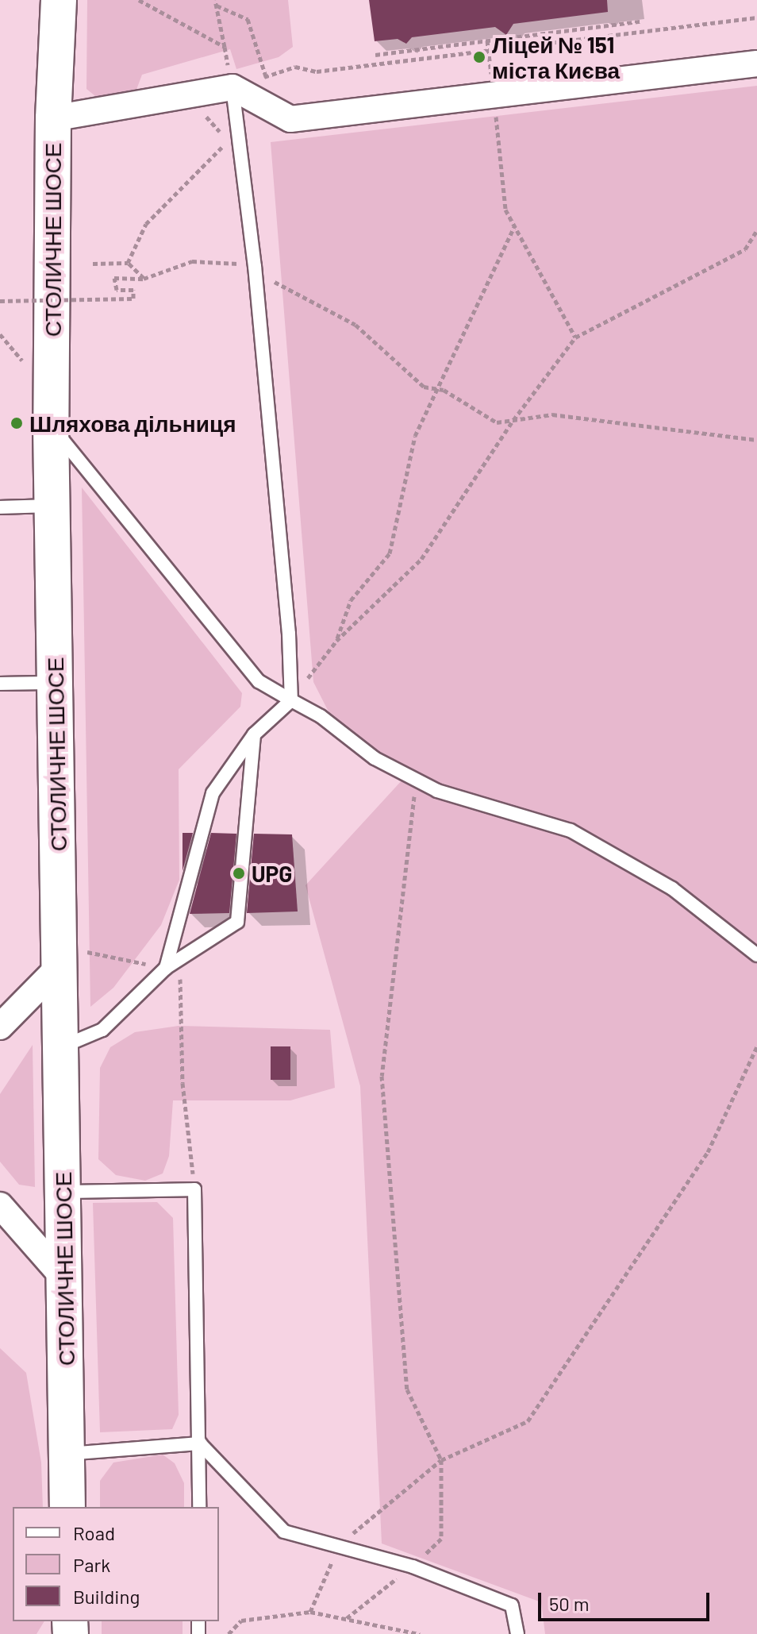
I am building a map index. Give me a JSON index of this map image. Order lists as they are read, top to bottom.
{
  "streets": {
    "main road": ["СТОЛИЧНЕ ШОСЕ"]
  },
  "places": ["Ліцей № 151 міста Києва", "Шляхова дільниця", "UPG"],
  "legend": ["Road", "Park", "Building"],
  "scale_bar": "50 m"
}
